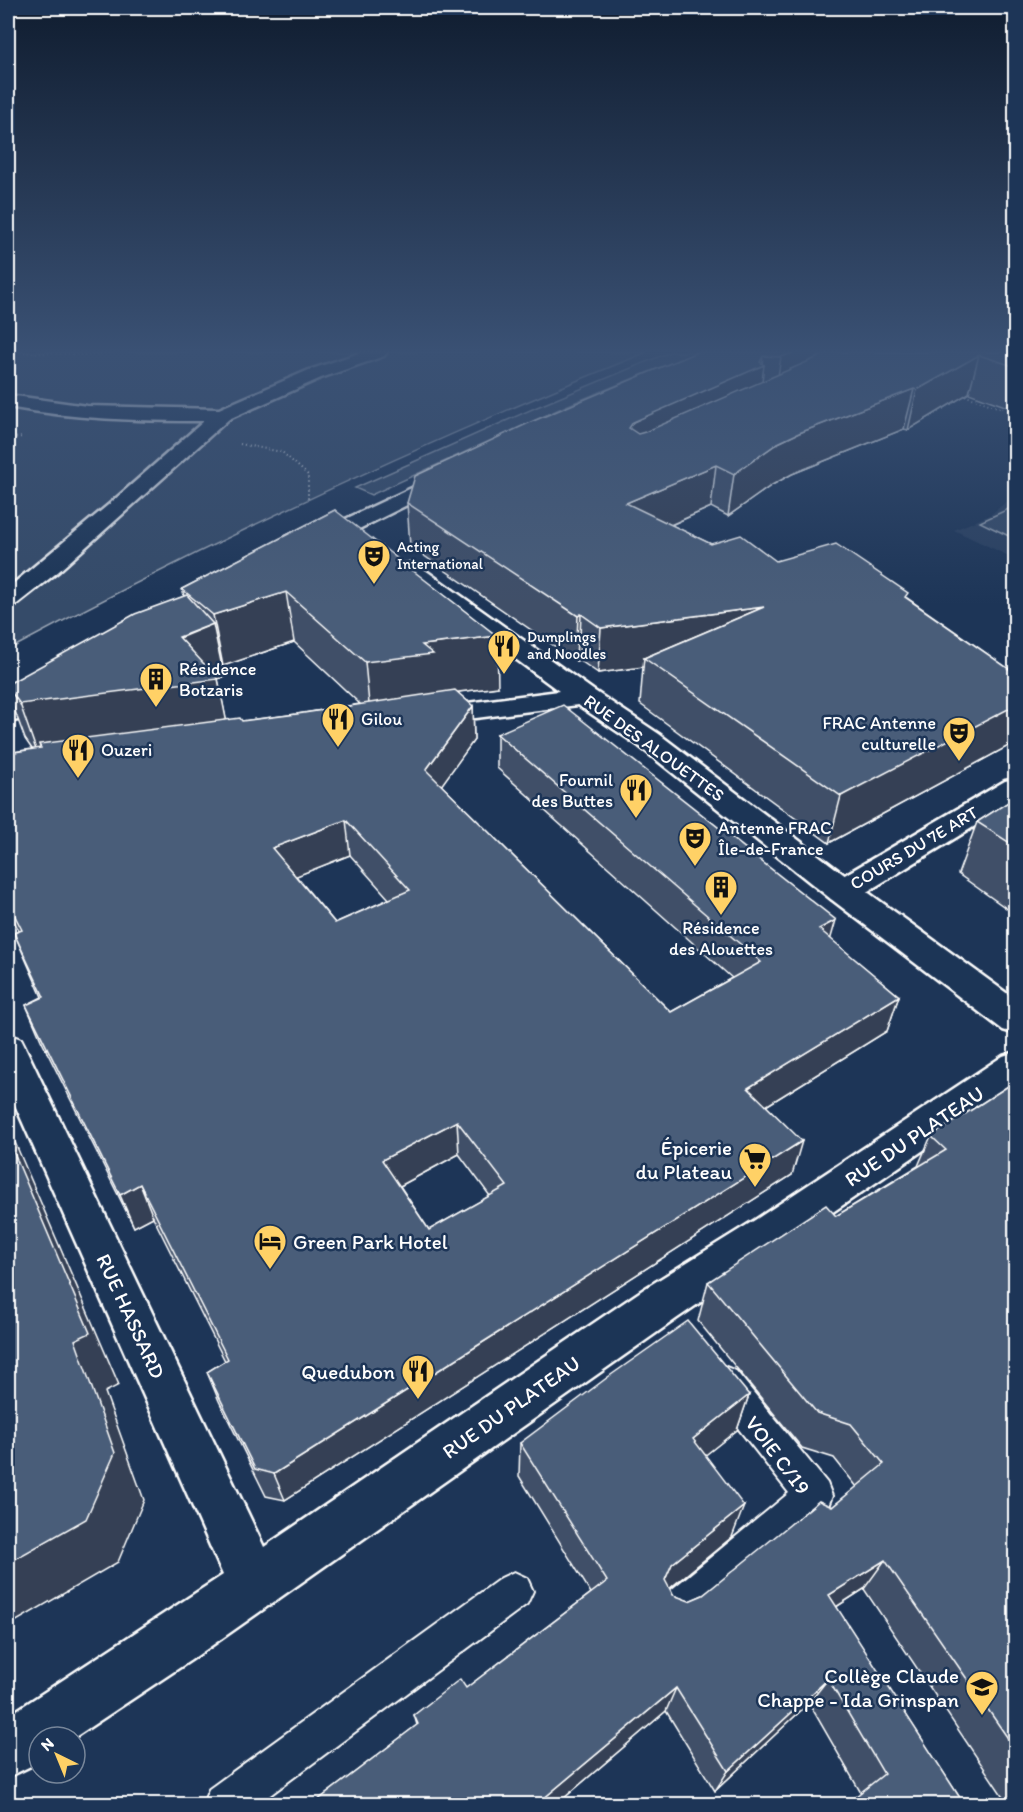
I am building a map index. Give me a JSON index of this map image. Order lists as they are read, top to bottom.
{
  "streets": {
    "street": [
      "RUE DES ALOUETTES",
      "COURS DU 7E ART",
      "RUE DU PLATEAU",
      "RUE HASSARD"
    ],
    "lane": ["VOIE C/19"]
  },
  "crossings": [
    ["RUE DES ALOUETTES", "COURS DU 7E ART"],
    ["RUE DU PLATEAU", "RUE HASSARD"]
  ],
  "places": {
    "theatre": ["Acting International", "FRAC Antenne culturelle", "Antenne FRAC Île-de-France"],
    "restaurant": [
      "Dumplings and Noodles",
      "Gilou",
      "Ouzeri",
      "Fournil des Buttes",
      "Quedubon"
    ],
    "building": ["Résidence Botzaris", "Résidence des Alouettes"],
    "supermarket": ["Épicerie du Plateau"],
    "hotel": ["Green Park Hotel"],
    "school or university": ["Collège Claude Chappe - Ida Grinspan"]
  },
  "north": "top left"
}
